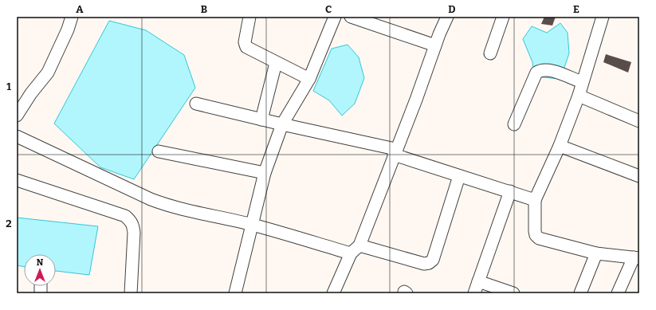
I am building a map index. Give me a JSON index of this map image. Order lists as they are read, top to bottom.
{
  "north": "top",
  "grid": {
    "columns": [
      "A",
      "B",
      "C",
      "D",
      "E"
    ],
    "rows": ["1", "2"]
  }
}
